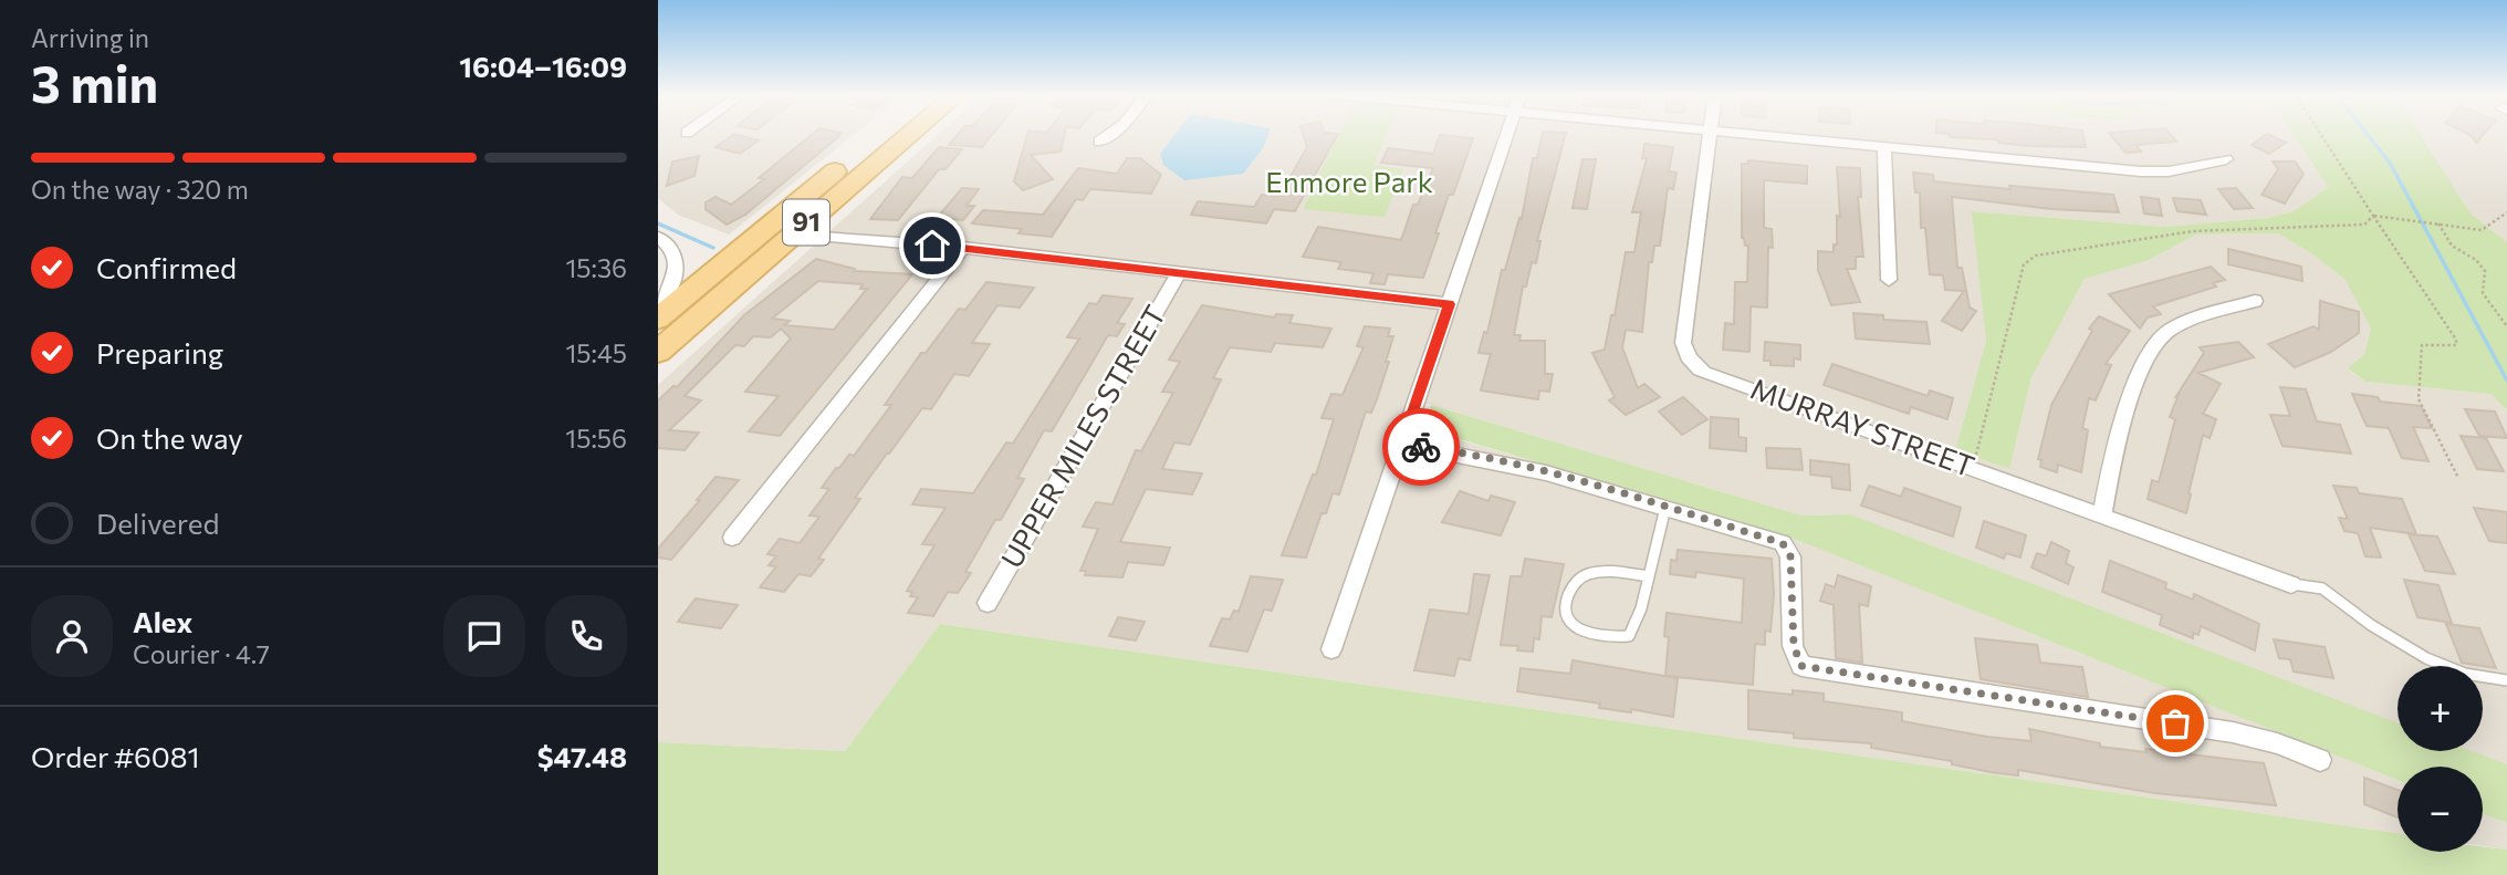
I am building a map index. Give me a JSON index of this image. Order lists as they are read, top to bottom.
{
  "streets": {
    "main road": ["91"],
    "street": ["MURRAY STREET", "UPPER MILES STREET"]
  },
  "parks": ["Enmore Park"],
  "page": {
    "heading": ["3 min", "Arriving in", "16:04–16:09"],
    "panel": [
      "Alex",
      "Courier · 4.7",
      "Order #6081",
      "$47.48"
    ],
    "bar": "On the way · 320 m",
    "list": [
      ["Confirmed", "15:36"],
      ["Preparing", "15:45"],
      ["On the way", "15:56"],
      "Delivered"
    ],
    "map_buttons": ["+", "−"]
  }
}
